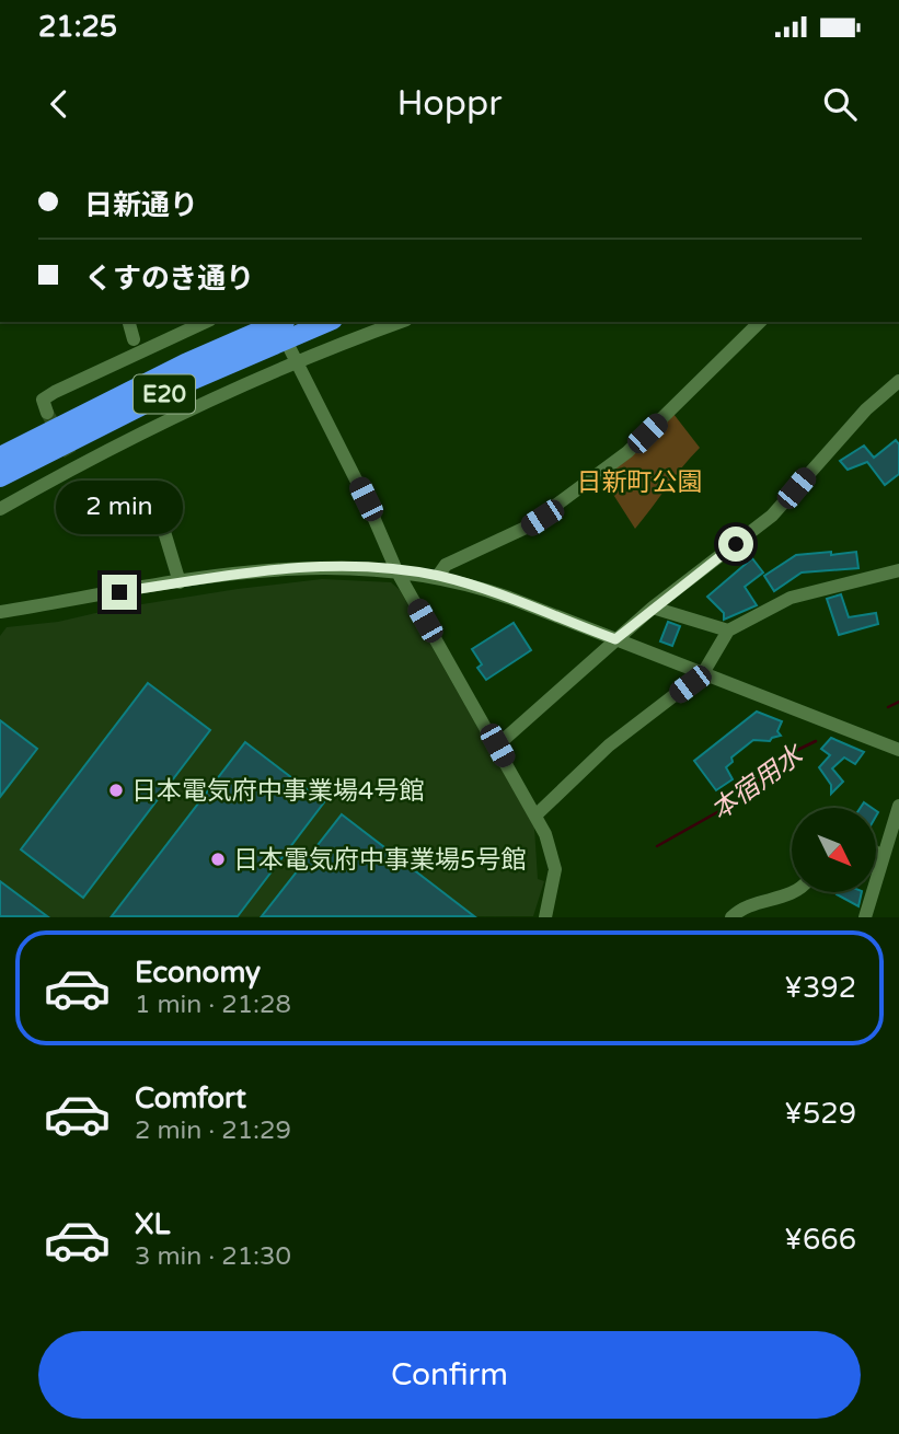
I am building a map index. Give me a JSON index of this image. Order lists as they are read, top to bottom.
{
  "streets": {
    "highway": ["E20"]
  },
  "water": ["本宿用水"],
  "parks": ["日新町公園"],
  "places": ["日本電気府中事業場4号館", "日本電気府中事業場5号館"],
  "north": "bottom right",
  "page": {
    "status": "21:25",
    "header": "Hoppr",
    "banner": ["日新通り", "くすのき通り"],
    "bubble": "2 min",
    "list": [
      {
        "name": "Economy",
        "note": "1 min · 21:28",
        "value": "¥392"
      },
      {
        "name": "Comfort",
        "note": "2 min · 21:29",
        "value": "¥529"
      },
      {
        "name": "XL",
        "note": "3 min · 21:30",
        "value": "¥666"
      }
    ],
    "buttons": "Confirm"
  }
}
